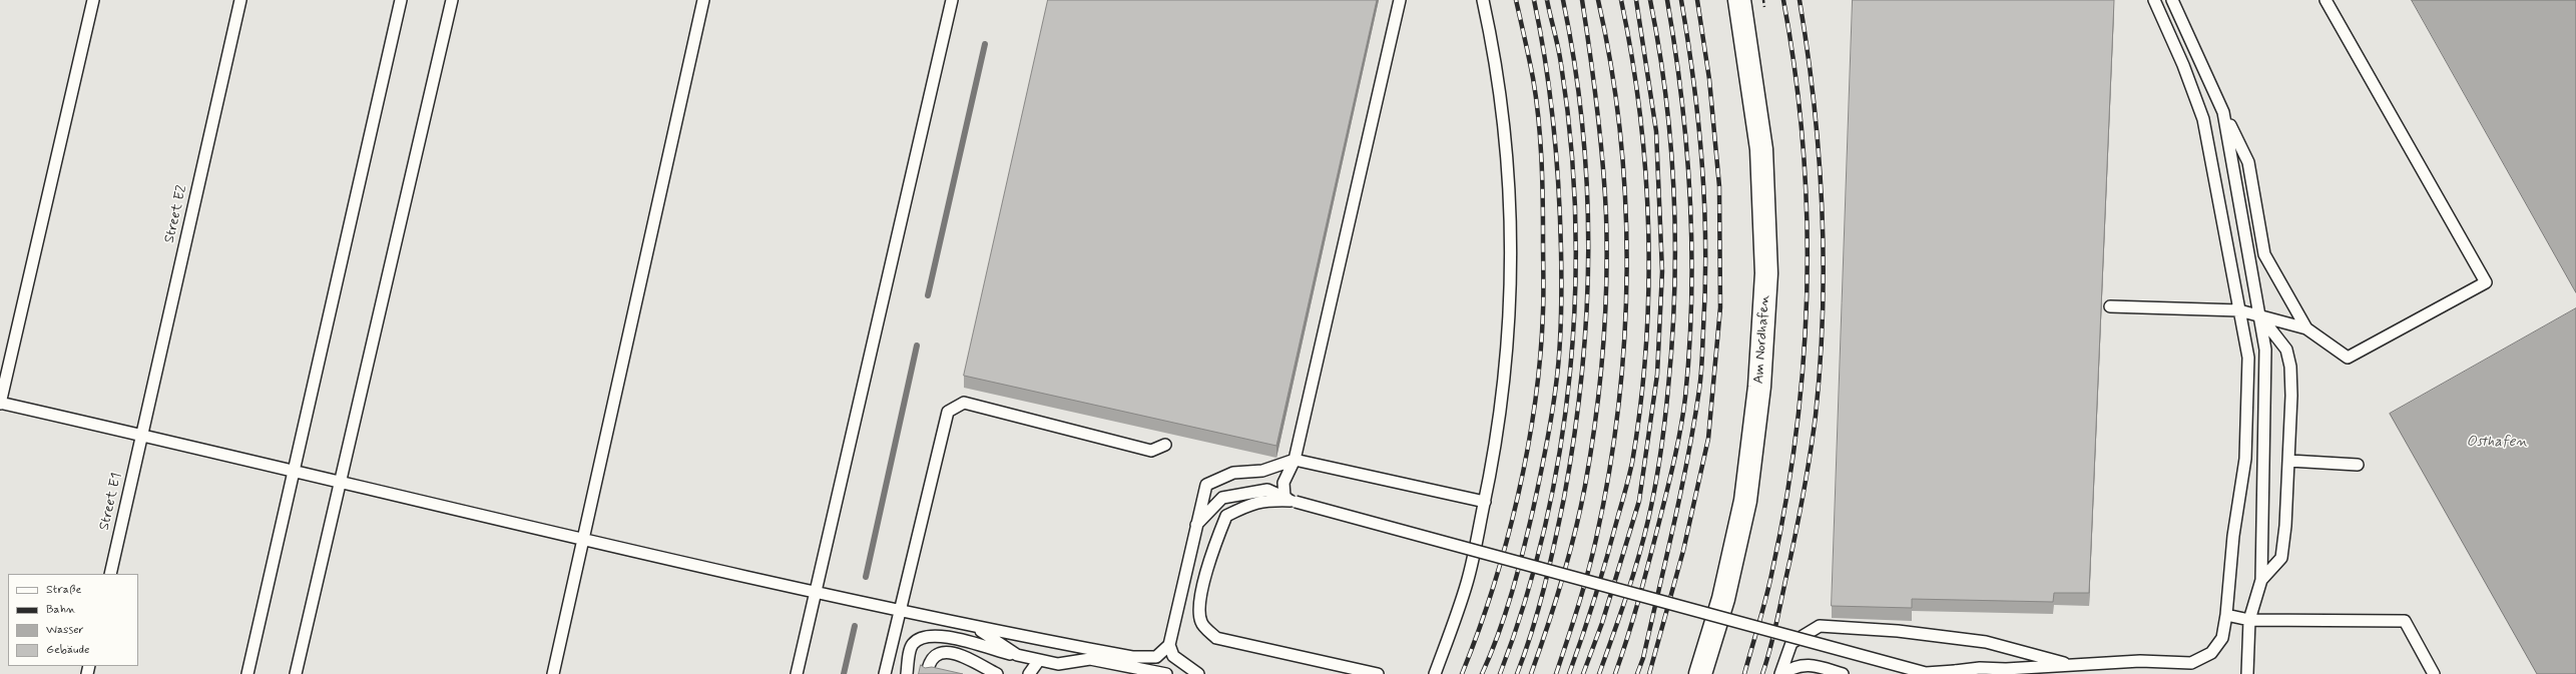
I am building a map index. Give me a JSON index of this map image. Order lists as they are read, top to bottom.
{
  "streets": {
    "main road": ["Am Nordhafen"],
    "lane": ["Street E2", "Street E1"]
  },
  "crossings": [
    ["Street E2", "Street E1"]
  ],
  "water": ["Osthafen"],
  "legend": [
    "Straße",
    "Bahn",
    "Wasser",
    "Gebäude"
  ]
}
